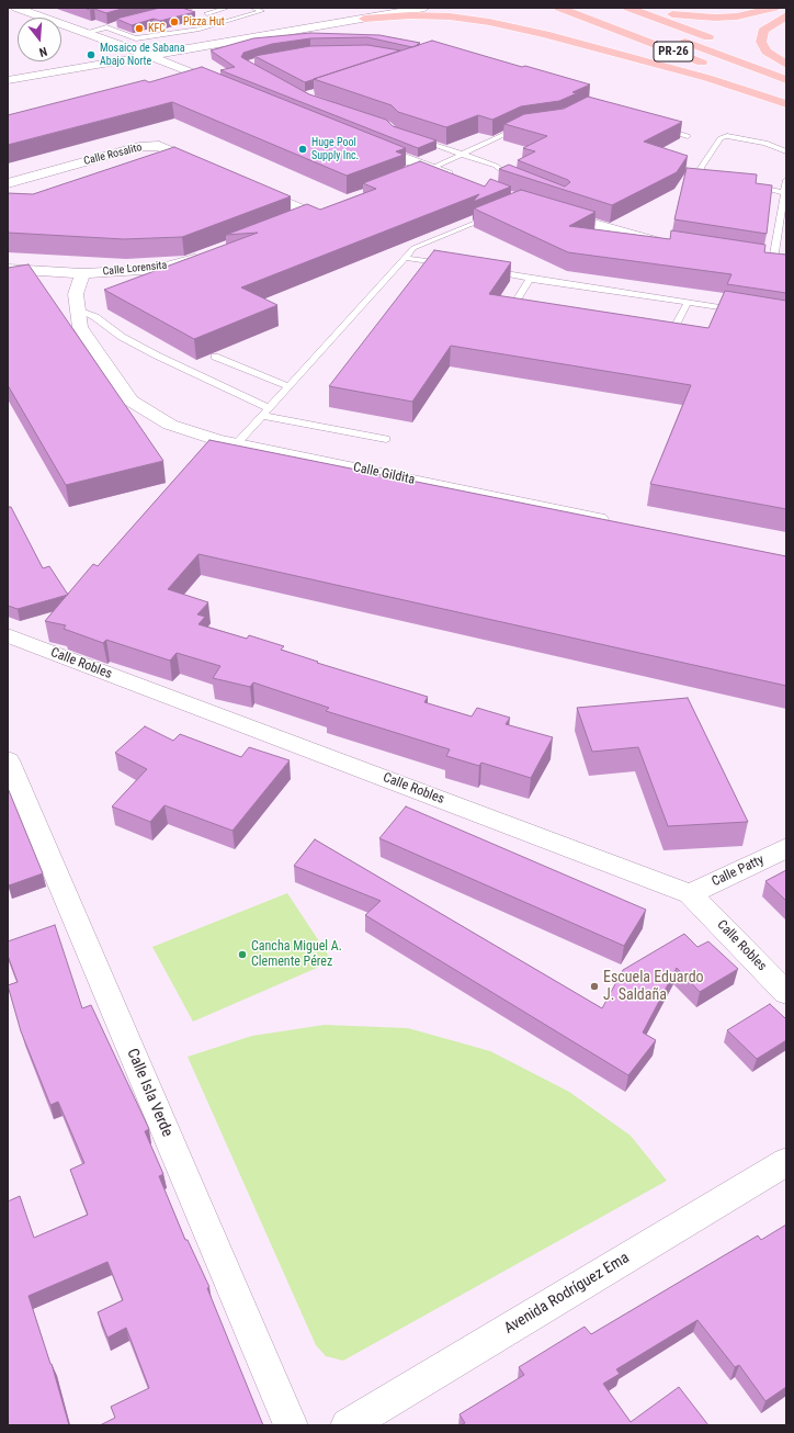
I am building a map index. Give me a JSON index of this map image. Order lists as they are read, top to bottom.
{
  "streets": {
    "highway": ["PR-26"],
    "street": [
      "Calle Rosalito",
      "Calle Lorensita",
      "Calle Gildita",
      "Calle Robles",
      "Calle Patty",
      "Calle Isla Verde",
      "Avenida Rodríguez Ema"
    ]
  },
  "crossings": [
    ["Calle Lorensita", "Calle Gildita"],
    ["Calle Robles", "Calle Patty"]
  ],
  "places": [
    "Pizza Hut",
    "KFC",
    "Mosaico de Sabana Abajo Norte",
    "Huge Pool Supply Inc.",
    "Cancha Miguel A. Clemente Pérez",
    "Escuela Eduardo J. Saldaña"
  ],
  "north": "bottom"
}
